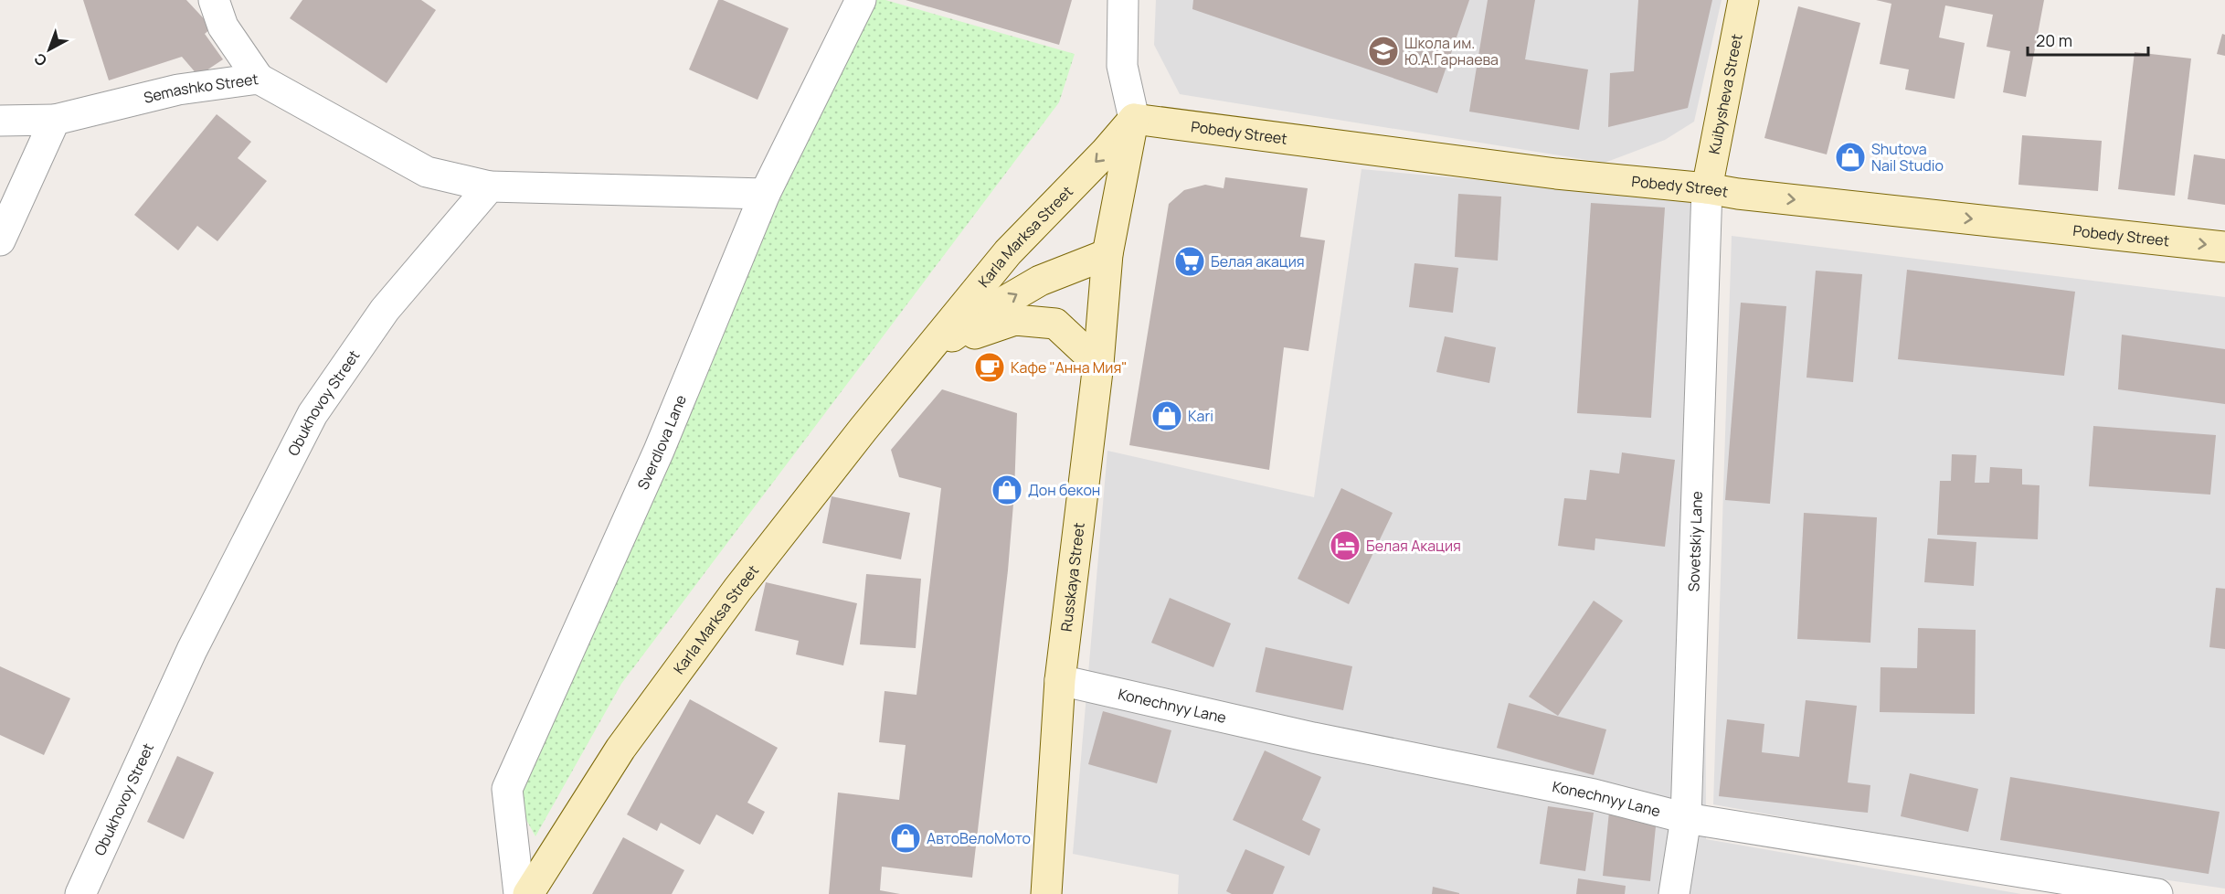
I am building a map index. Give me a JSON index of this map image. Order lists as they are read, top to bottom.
{
  "streets": {
    "main road": [
      "Kuibysheva Street",
      "Pobedy Street",
      "Karla Marksa Street",
      "Russkaya Street"
    ],
    "street": [
      "Semashko Street",
      "Obukhovoy Street",
      "Sverdlova Lane",
      "Sovetskiy Lane",
      "Konechnyy Lane"
    ]
  },
  "crossings": [
    ["Semashko Street", "Obukhovoy Street"],
    ["Kuibysheva Street", "Pobedy Street"],
    ["Kuibysheva Street", "Sovetskiy Lane"],
    ["Pobedy Street", "Karla Marksa Street"],
    ["Pobedy Street", "Sovetskiy Lane"],
    ["Pobedy Street", "Russkaya Street"],
    ["Karla Marksa Street", "Russkaya Street"],
    ["Sovetskiy Lane", "Konechnyy Lane"],
    ["Russkaya Street", "Konechnyy Lane"]
  ],
  "one_way": ["Pobedy Street"],
  "places": {
    "school or university": ["Школа им. Ю.А.Гарнаева"],
    "shop": [
      "Shutova Nail Studio",
      "Kari",
      "Дон бекон",
      "АвтоВелоМото"
    ],
    "supermarket": ["Белая акация"],
    "cafe": ["Кафе \"Анна Мия\""],
    "hotel": ["Белая Акация"]
  },
  "scale_bar": "20 m",
  "north": "bottom left"
}
